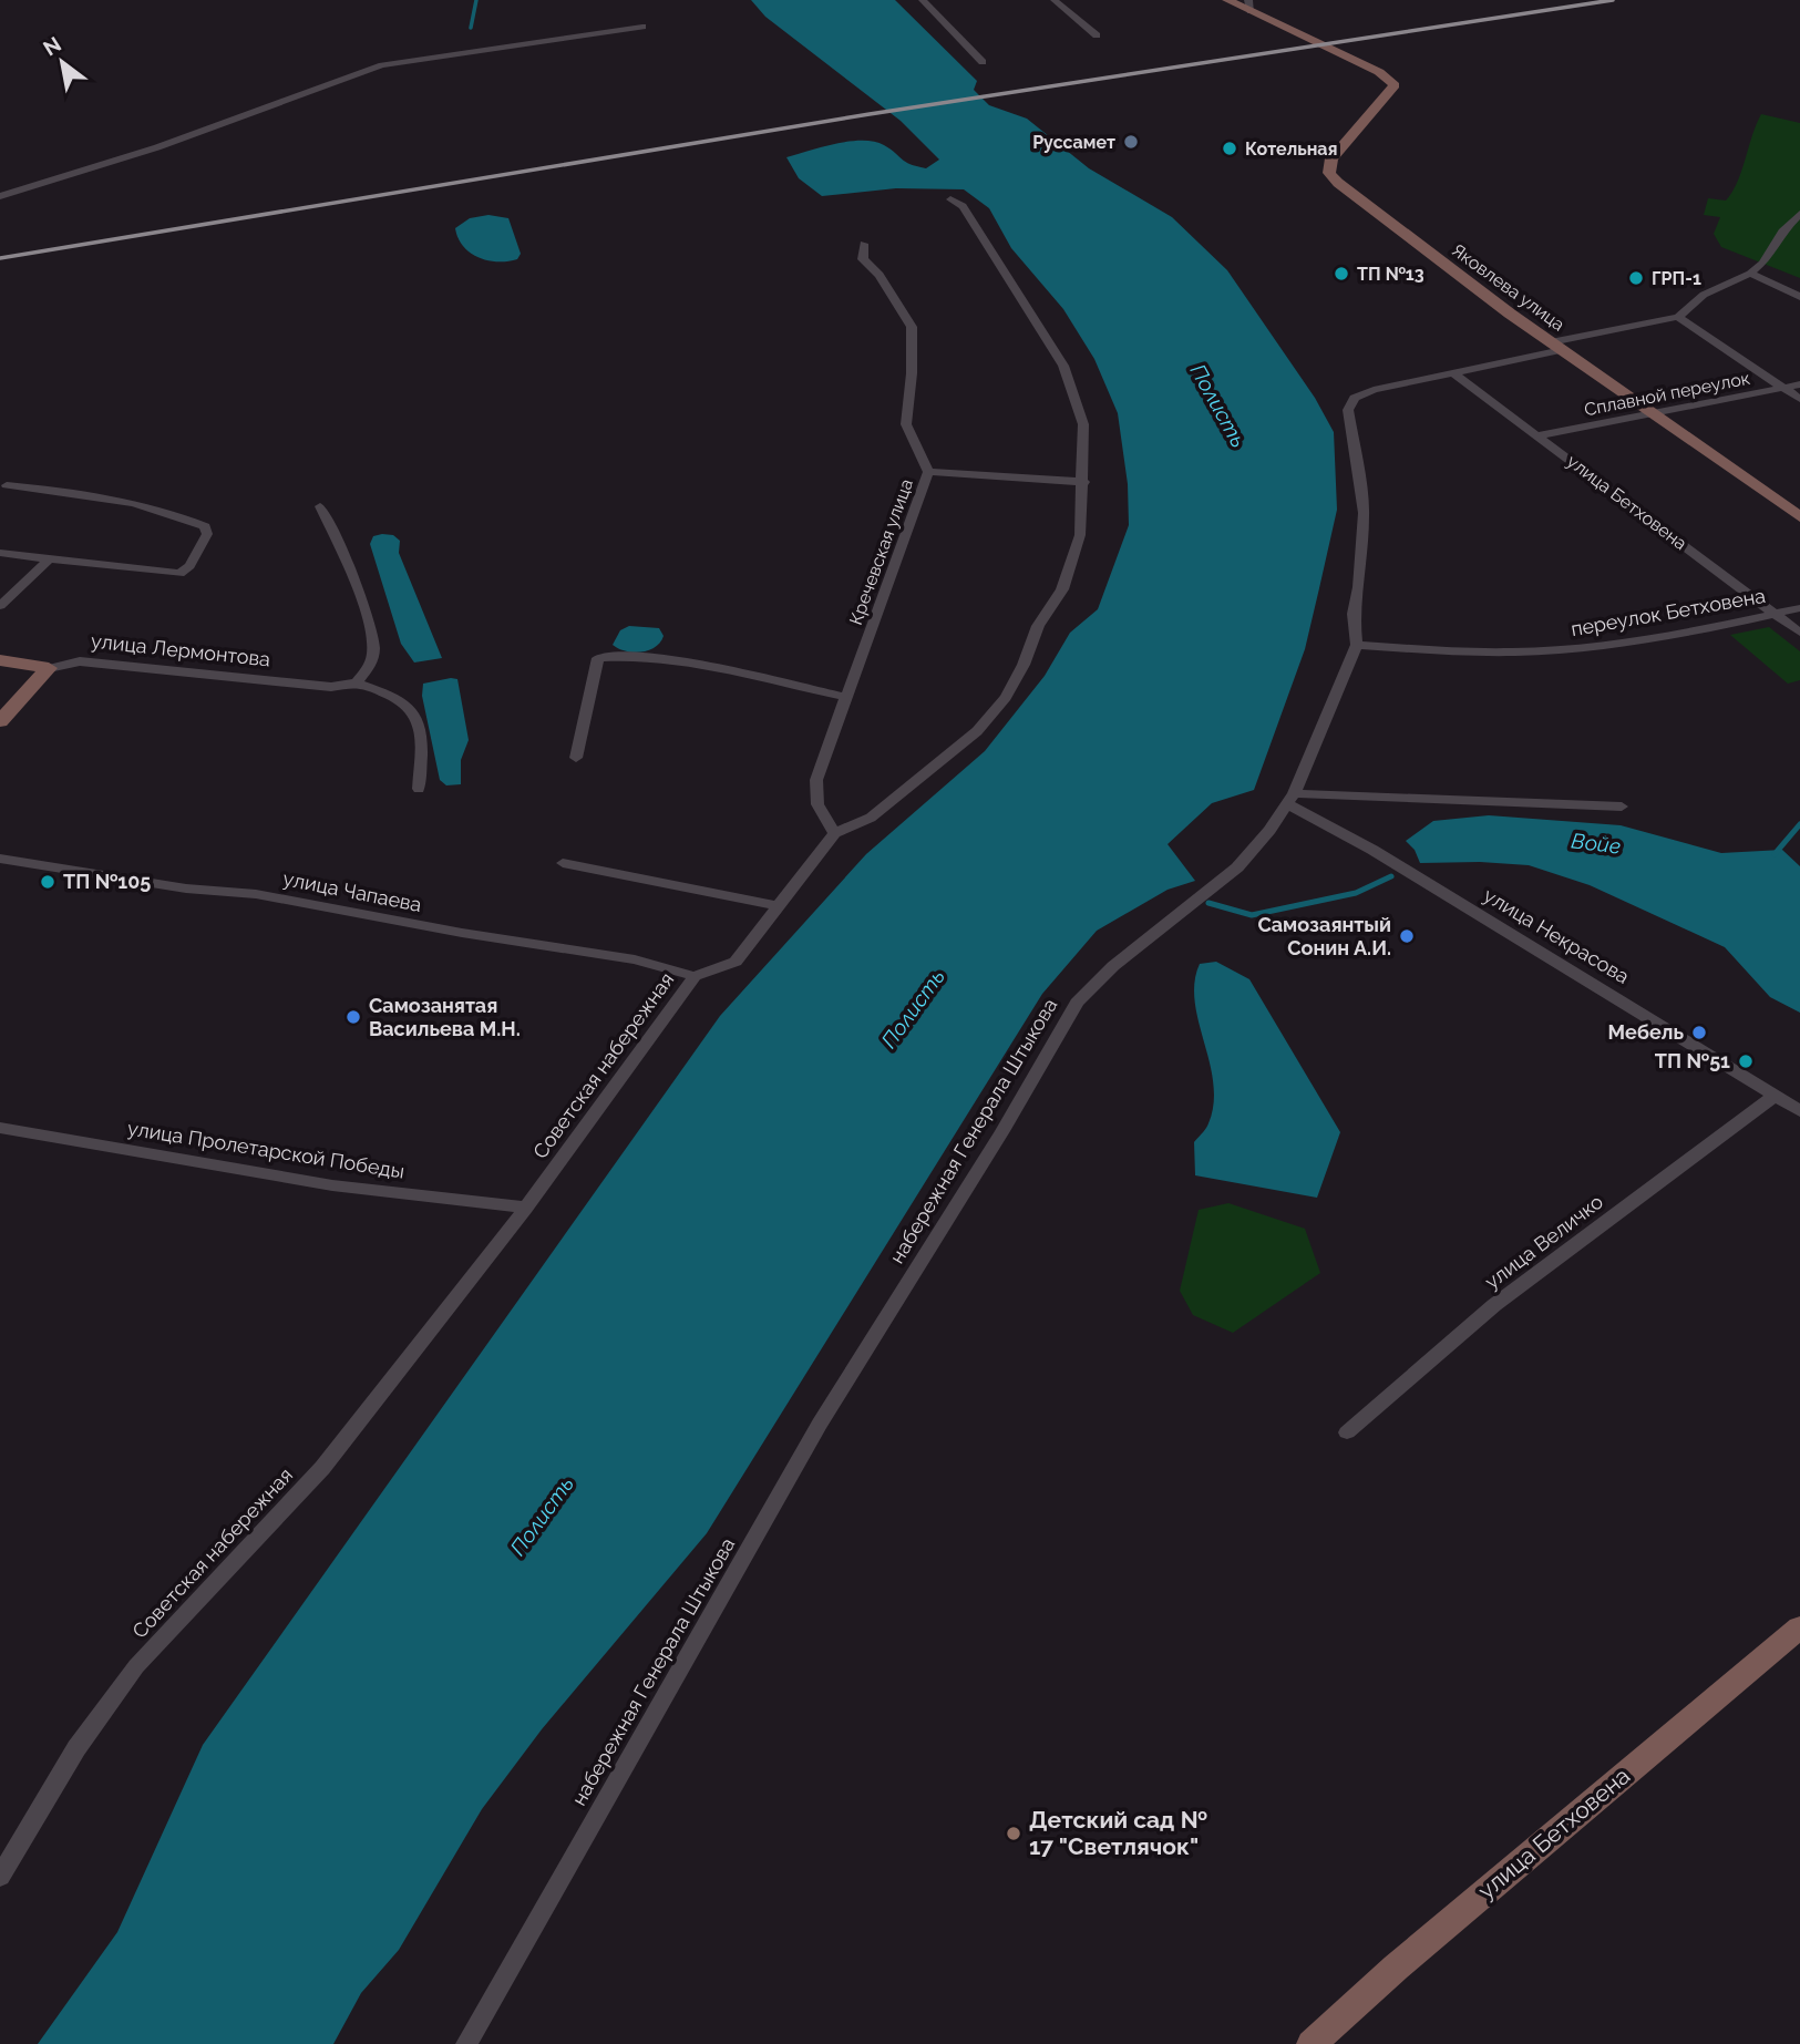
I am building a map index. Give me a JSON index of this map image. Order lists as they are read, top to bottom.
{
  "streets": {
    "street": [
      "Яковлева улица",
      "Сплавной переулок",
      "улица Бетховена",
      "Кречевская улица",
      "переулок Бетховена",
      "улица Лермонтова",
      "улица Чапаева",
      "улица Некрасова",
      "Советская набережная",
      "набережная Генерала Штыкова",
      "улица Пролетарской Победы",
      "улица Величко"
    ]
  },
  "crossings": [
    ["Яковлева улица", "Сплавной переулок"],
    ["Яковлева улица", "набережная Генерала Штыкова"],
    ["Сплавной переулок", "улица Бетховена"],
    ["улица Бетховена", "переулок Бетховена"],
    ["улица Бетховена", "набережная Генерала Штыкова"],
    ["Кречевская улица", "Советская набережная"],
    ["переулок Бетховена", "набережная Генерала Штыкова"],
    ["улица Чапаева", "Советская набережная"],
    ["улица Некрасова", "набережная Генерала Штыкова"],
    ["улица Некрасова", "улица Величко"],
    ["Советская набережная", "улица Пролетарской Победы"]
  ],
  "water": ["Полисть", "Войе"],
  "places": [
    "Руссамет",
    "Котельная",
    "ТП №13",
    "ГРП-1",
    "ТП №105",
    "Самозаянтый Сонин А.И.",
    "Самозанятая Васильева М.Н.",
    "Мебель",
    "ТП №51",
    "Детский сад № 17 \"Светлячок\""
  ],
  "north": "top left"
}
